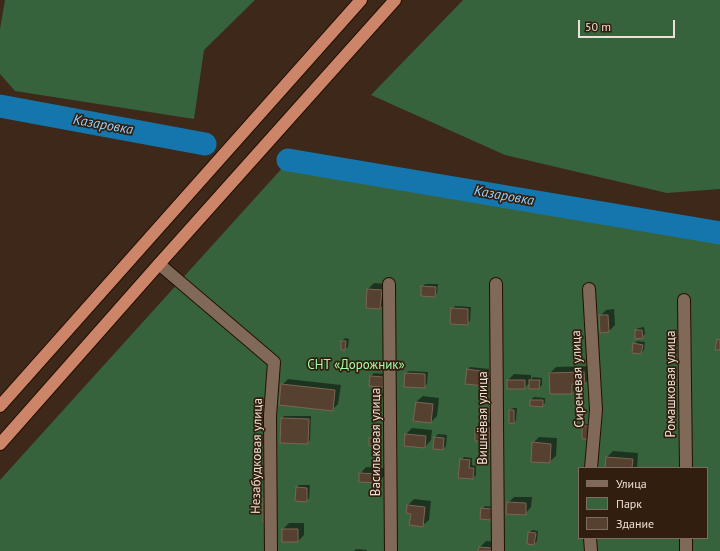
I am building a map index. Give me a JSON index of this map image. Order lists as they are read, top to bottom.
{
  "streets": {
    "street": [
      "Сиреневая улица",
      "Ромашковая улица",
      "Вишнёвая улица",
      "Васильковая улица",
      "Незабудковая улица"
    ]
  },
  "water": ["Казаровка"],
  "parks": ["СНТ «Дорожник»"],
  "legend": ["Улица", "Парк", "Здание"],
  "scale_bar": "50 m"
}
